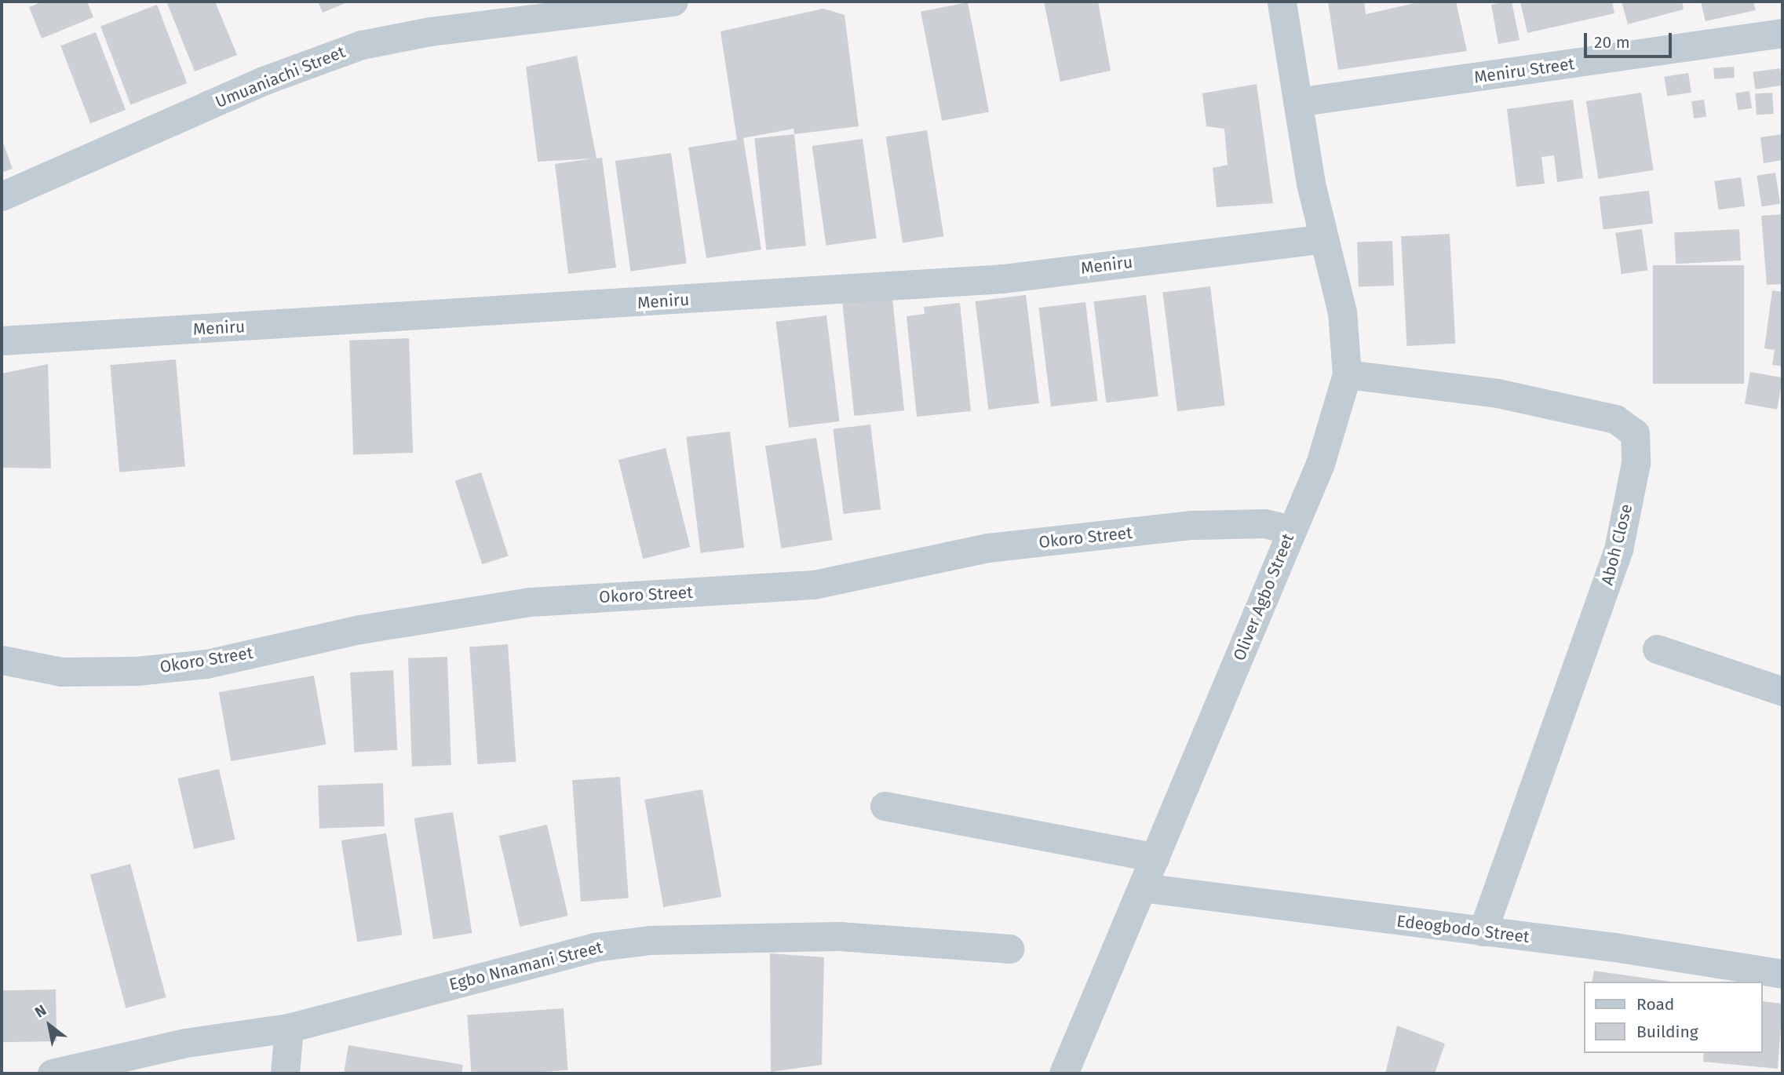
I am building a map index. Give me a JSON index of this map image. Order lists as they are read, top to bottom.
{
  "streets": {
    "street": [
      "Meniru Street",
      "Umuaniachi Street",
      "Meniru",
      "Okoro Street",
      "Aboh Close",
      "Oliver Agbo Street",
      "Edeogbodo Street",
      "Egbo Nnamani Street"
    ]
  },
  "crossings": [
    ["Meniru Street", "Oliver Agbo Street"],
    ["Meniru", "Oliver Agbo Street"],
    ["Okoro Street", "Oliver Agbo Street"],
    ["Aboh Close", "Oliver Agbo Street"],
    ["Aboh Close", "Edeogbodo Street"],
    ["Oliver Agbo Street", "Edeogbodo Street"]
  ],
  "legend": ["Road", "Building"],
  "scale_bar": "20 m",
  "north": "top left"
}
